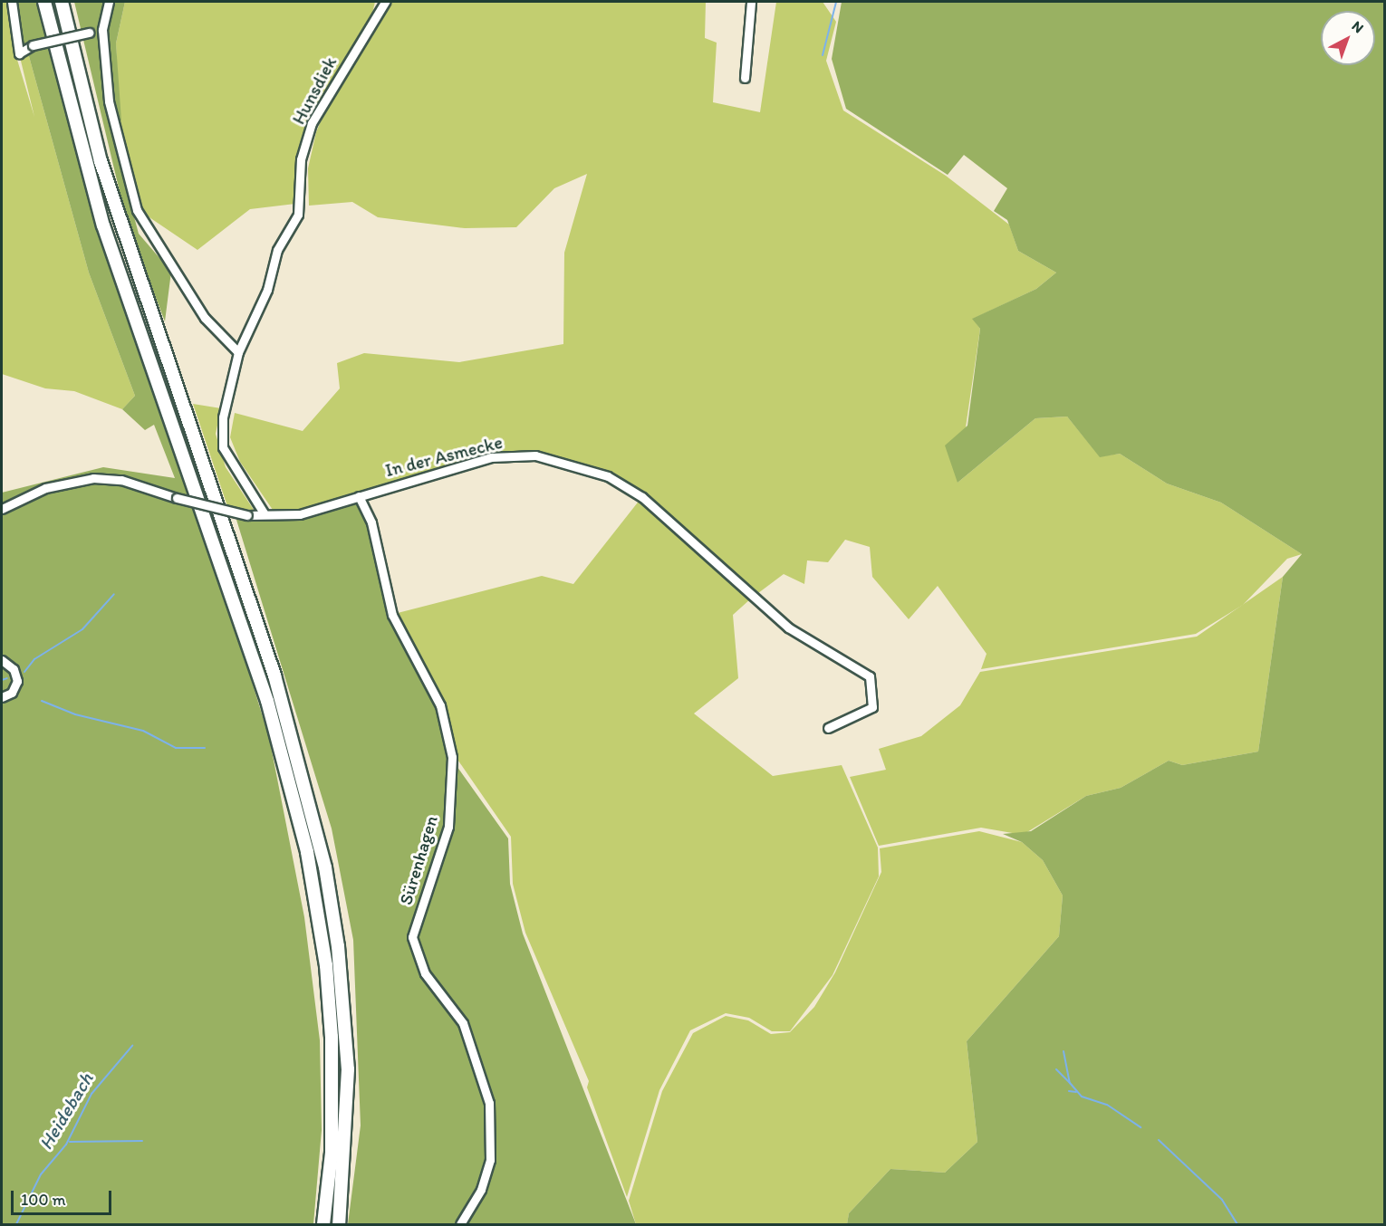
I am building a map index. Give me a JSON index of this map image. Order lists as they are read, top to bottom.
{
  "streets": {
    "street": ["Hunsdiek", "In der Asmecke", "Sürenhagen"]
  },
  "crossings": [
    ["Hunsdiek", "In der Asmecke"],
    ["In der Asmecke", "Sürenhagen"]
  ],
  "water": ["Heidebach"],
  "scale_bar": "100 m",
  "north": "top right"
}
